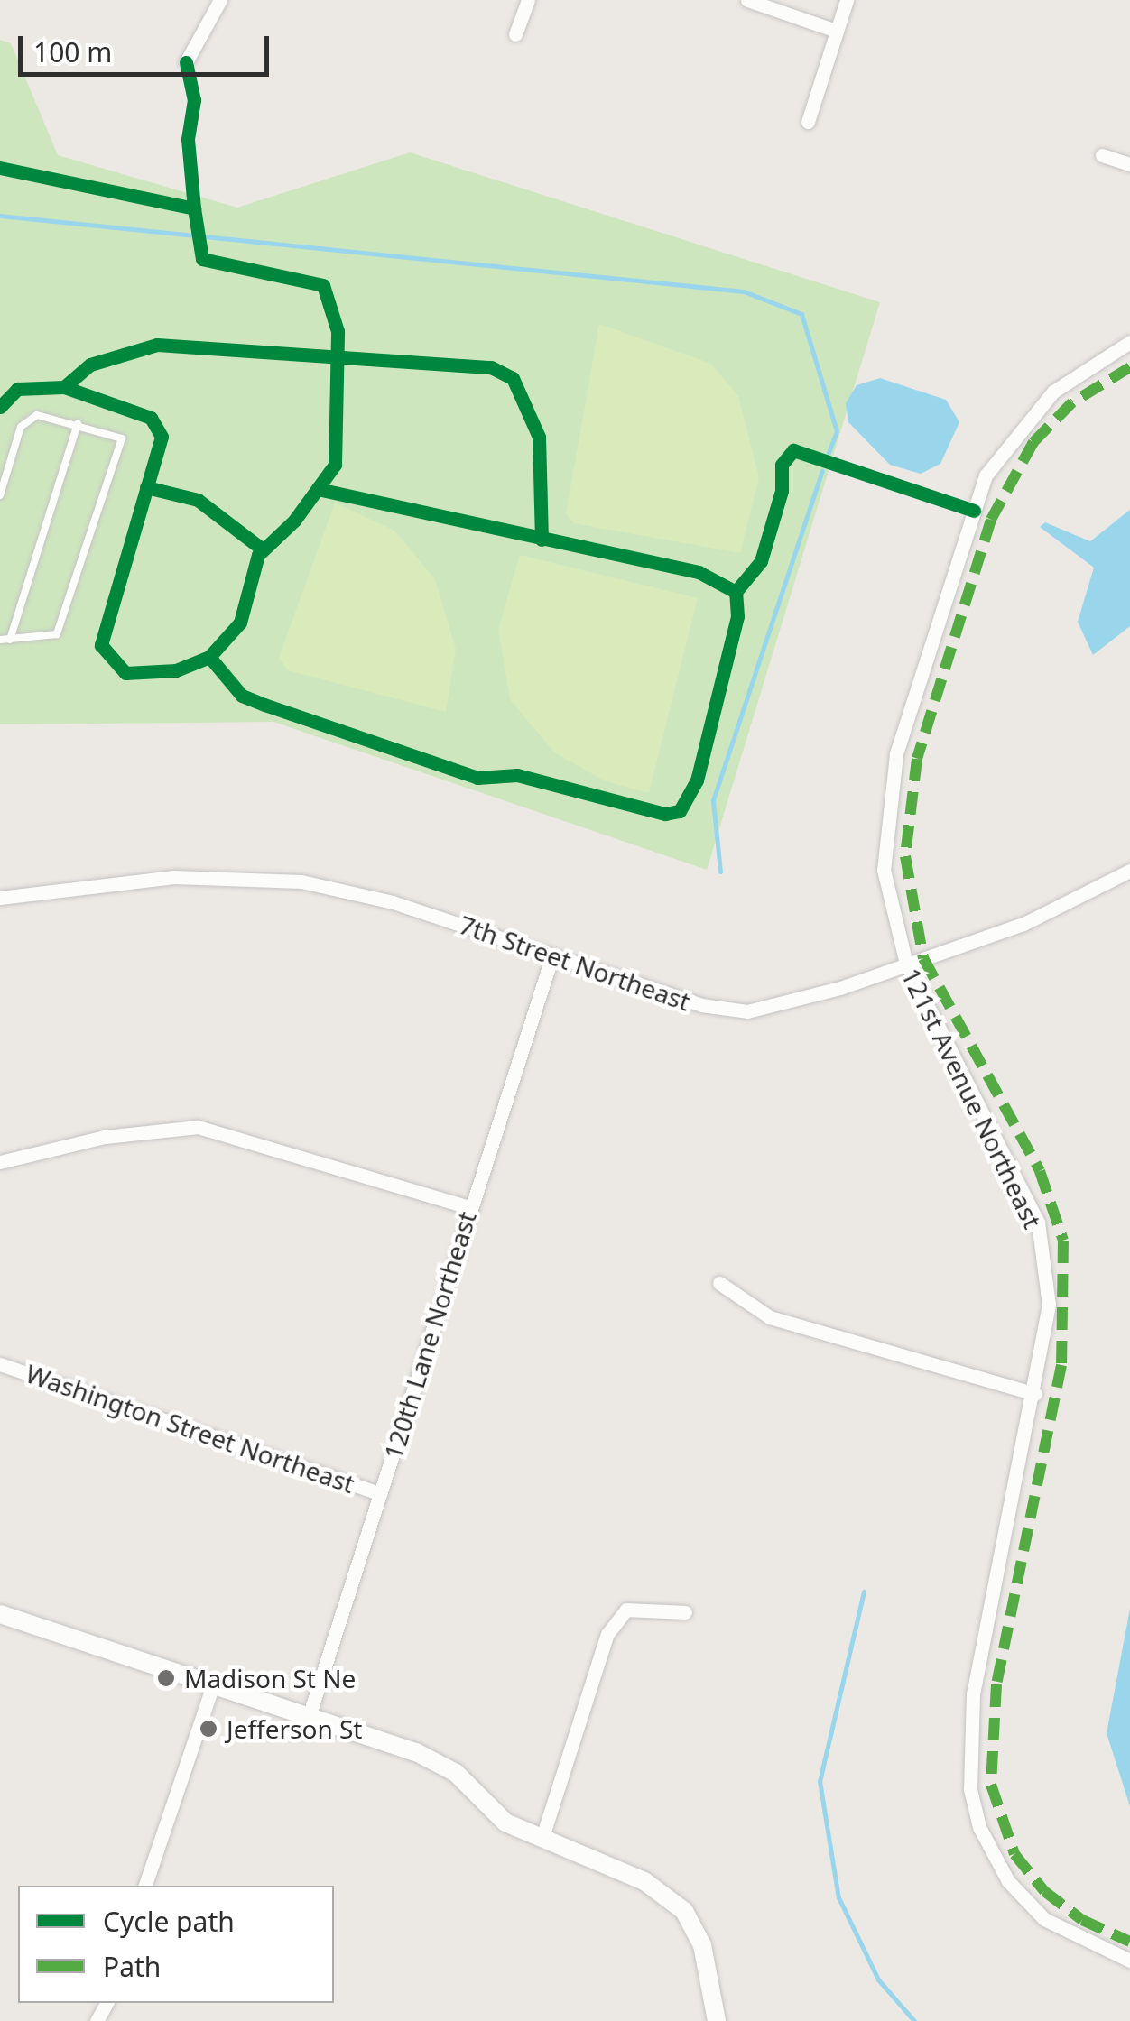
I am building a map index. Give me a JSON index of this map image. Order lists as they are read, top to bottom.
{
  "streets": {
    "street": [
      "7th Street Northeast",
      "121st Avenue Northeast",
      "120th Lane Northeast",
      "Washington Street Northeast"
    ]
  },
  "crossings": [
    ["7th Street Northeast", "121st Avenue Northeast"],
    ["7th Street Northeast", "120th Lane Northeast"],
    ["120th Lane Northeast", "Washington Street Northeast"]
  ],
  "places": ["Madison St Ne", "Jefferson St"],
  "legend": ["Cycle path", "Path"],
  "scale_bar": "100 m"
}
